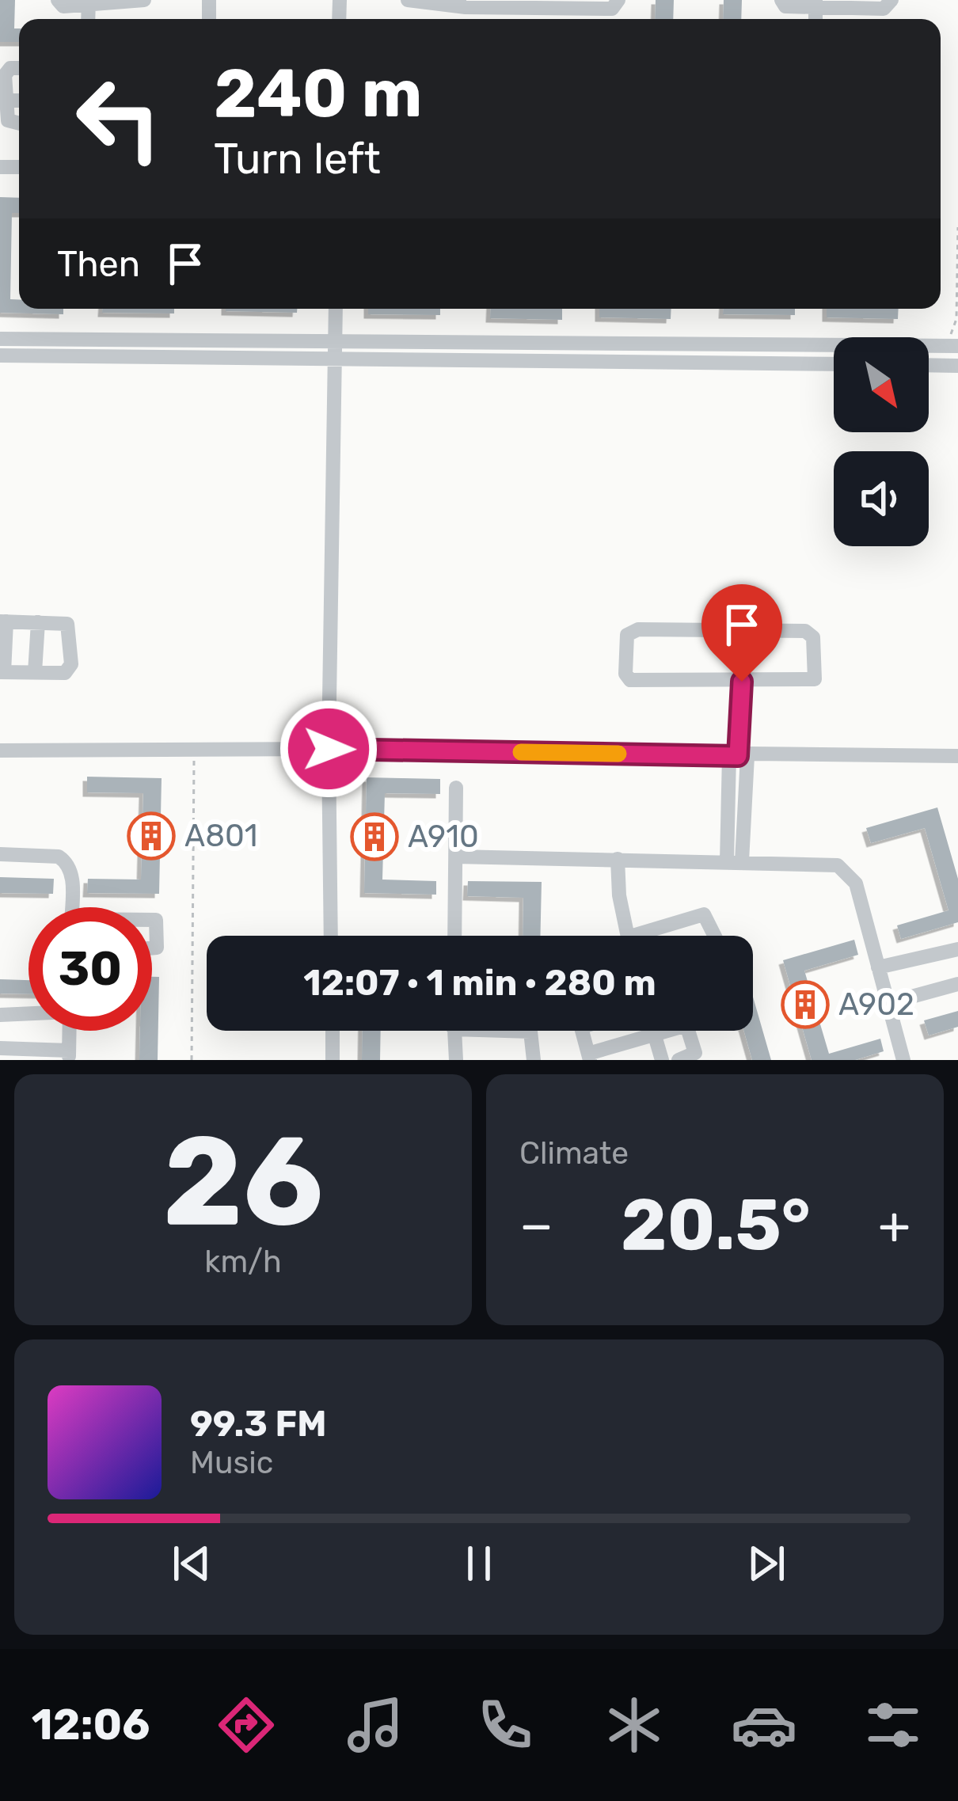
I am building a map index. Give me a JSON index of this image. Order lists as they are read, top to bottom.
{
  "places": {
    "building": ["A801", "A910", "A902"]
  },
  "north": "bottom right",
  "page": {
    "turn": ["240 m", "Turn left"],
    "then": "Then",
    "limit": "30",
    "trip": "12:07 · 1 min · 280 m",
    "tile": [
      ["26", "km/h"],
      "Climate"
    ],
    "heat": ["−", "20.5°", "+"],
    "song": ["99.3 FM", "Music"],
    "tabs": "12:06"
  }
}
